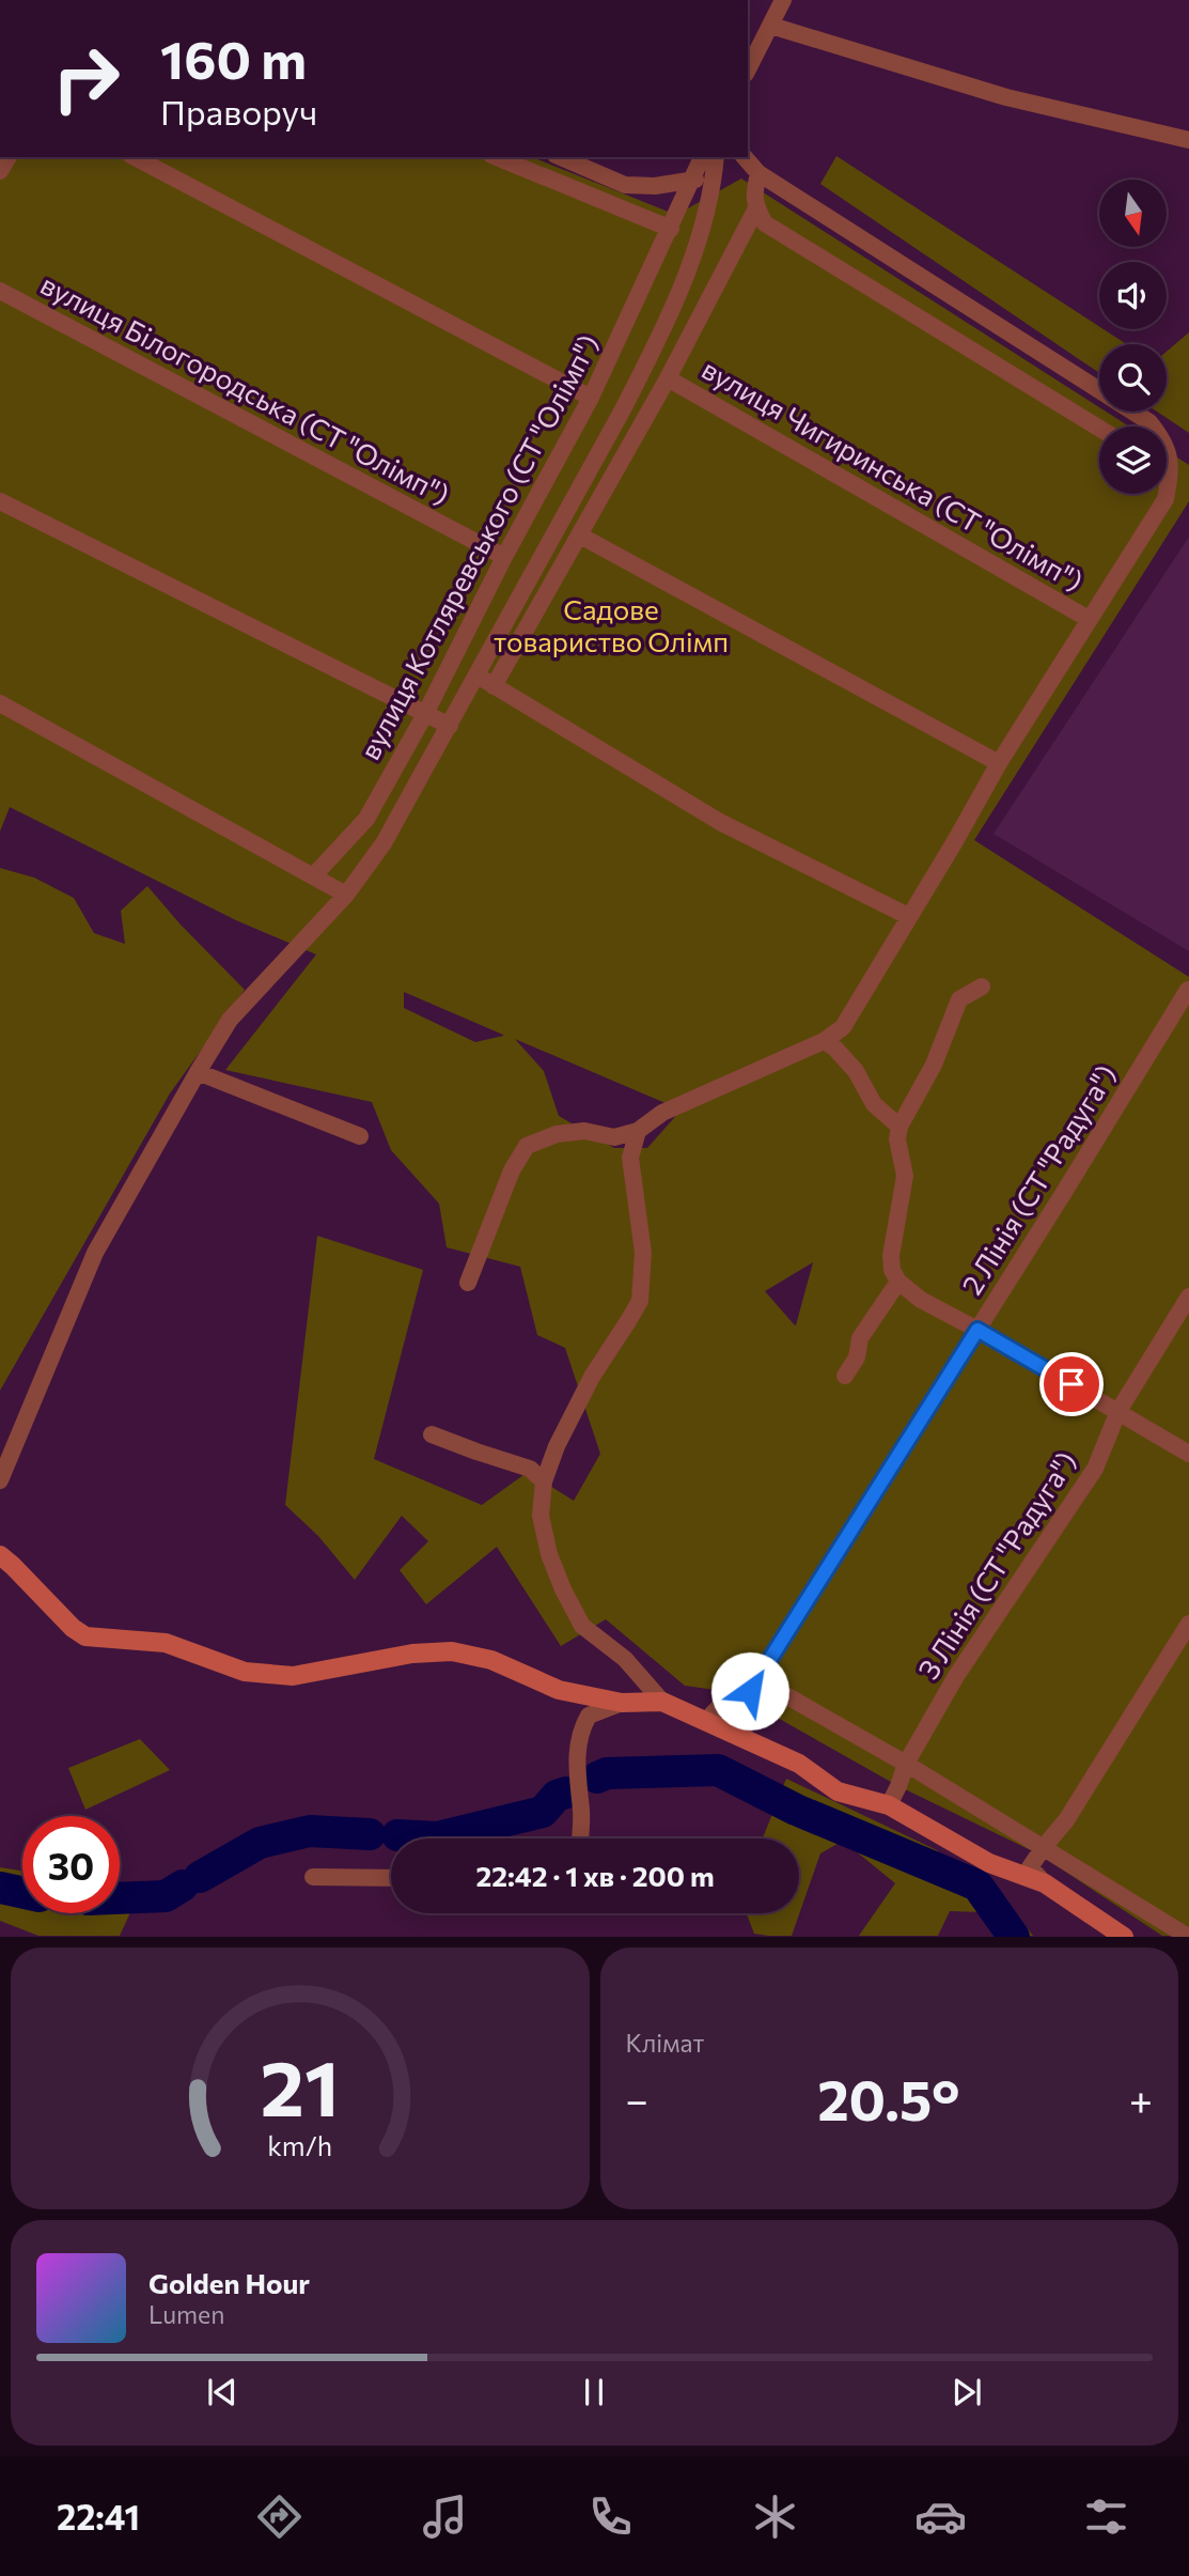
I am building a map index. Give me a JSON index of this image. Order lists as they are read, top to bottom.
{
  "streets": {
    "street": [
      "вулиця Білогородська (СТ \"Олімп\")",
      "вулиця Чигиринська (СТ \"Олімп\")",
      "вулиця Котляревського (СТ \"Олімп\")",
      "2 Лінія (СТ \"Радуга\")",
      "З Лінія (СТ \"Радуга\")"
    ]
  },
  "crossings": [
    ["вулиця Білогородська (СТ \"Олімп\")", "вулиця Котляревського (СТ \"Олімп\")"]
  ],
  "parks": ["Садове товариство Олімп"],
  "north": "bottom",
  "page": {
    "turn": ["160 m", "Праворуч"],
    "limit": "30",
    "trip": "22:42 · 1 хв · 200 m",
    "tile": "Клімат",
    "heat": ["−", "20.5°", "+"],
    "song": ["Golden Hour", "Lumen"],
    "tabs": "22:41",
    "gauge": ["21", "km/h"]
  }
}
